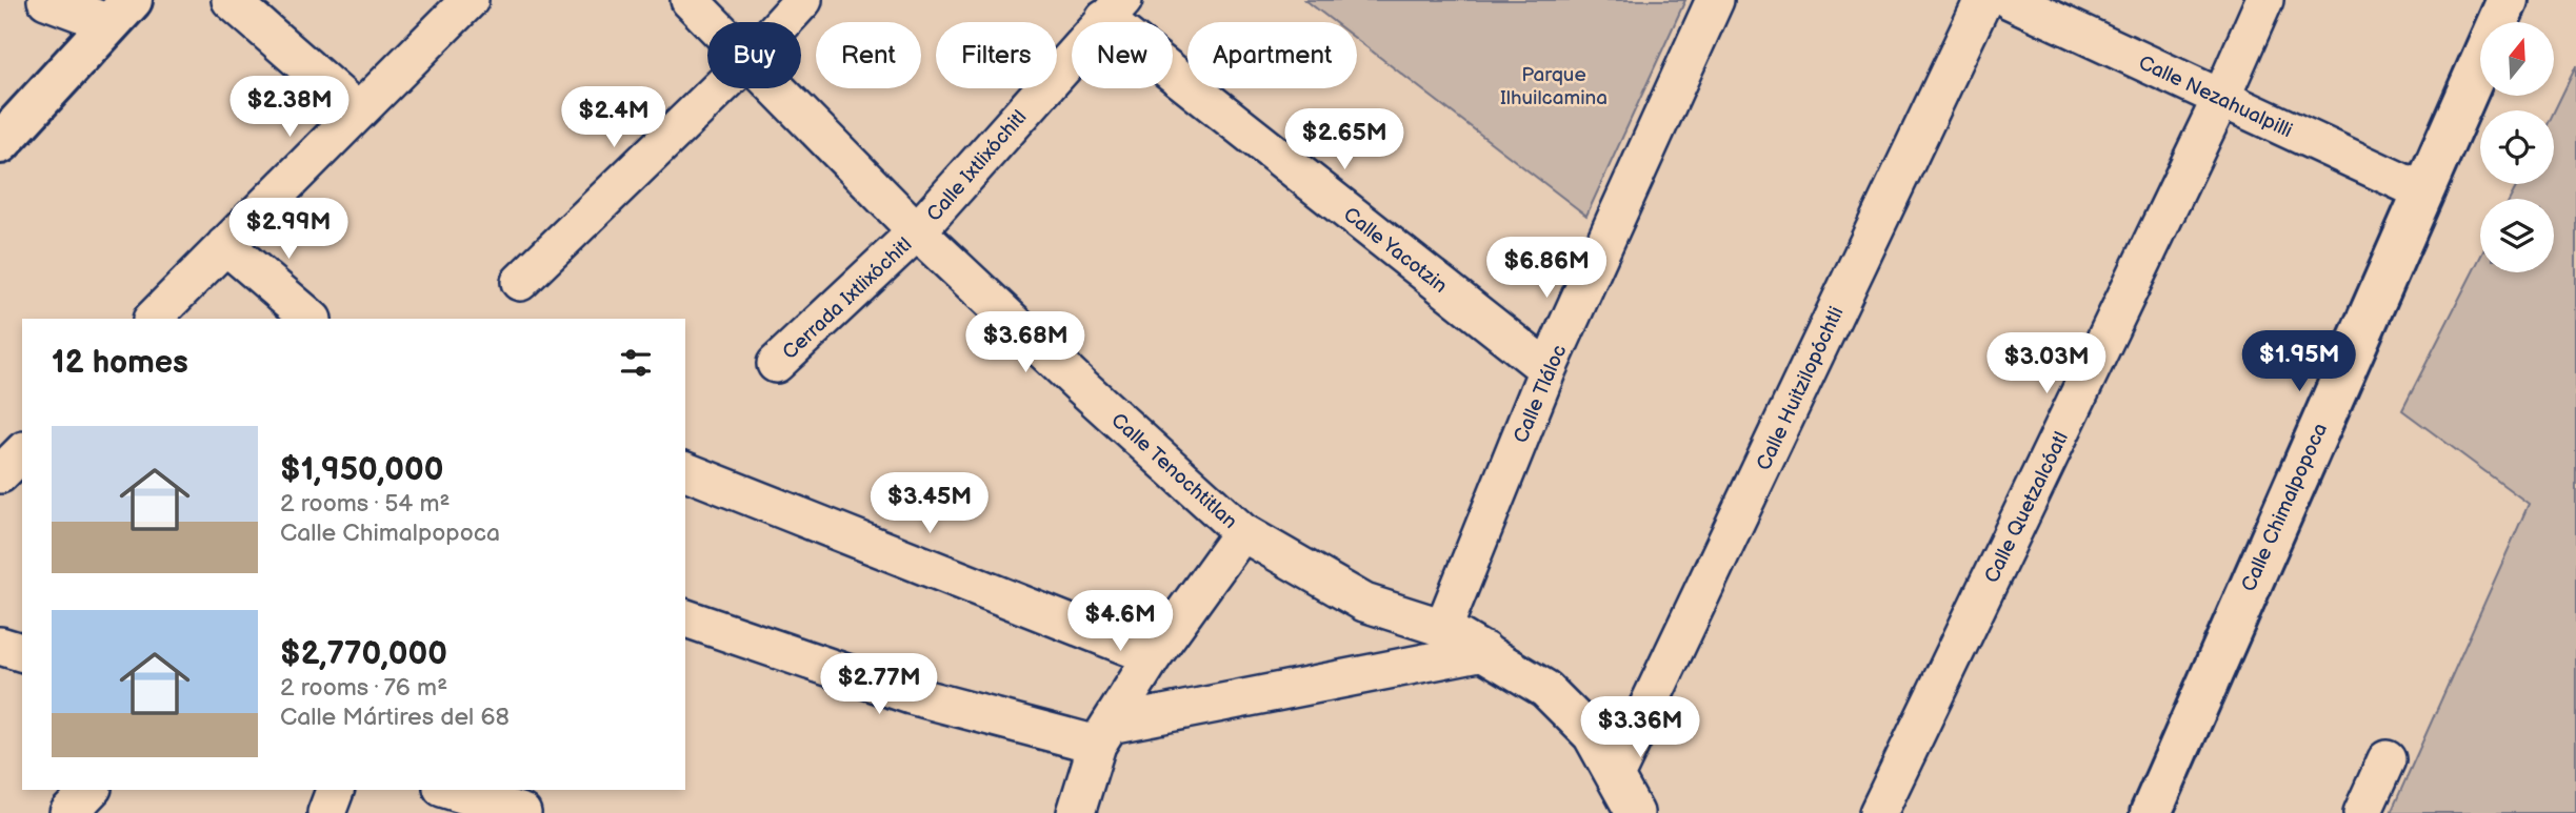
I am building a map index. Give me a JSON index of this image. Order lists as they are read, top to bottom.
{
  "streets": {
    "street": [
      "Calle Nezahualpilli",
      "Calle Ixtlixóchitl",
      "Calle Yacotzin",
      "Cerrada Ixtlixóchitl",
      "Calle Huitzilopóchtli",
      "Calle Tláloc",
      "Calle Tenochtitlan",
      "Calle Quetzalcóatl",
      "Calle Chimalpopoca"
    ]
  },
  "crossings": [
    ["Calle Nezahualpilli", "Calle Quetzalcóatl"],
    ["Calle Nezahualpilli", "Calle Chimalpopoca"],
    ["Calle Ixtlixóchitl", "Calle Yacotzin"],
    ["Calle Ixtlixóchitl", "Cerrada Ixtlixóchitl"],
    ["Calle Ixtlixóchitl", "Calle Tenochtitlan"],
    ["Calle Yacotzin", "Calle Tláloc"],
    ["Cerrada Ixtlixóchitl", "Calle Tenochtitlan"],
    ["Calle Huitzilopóchtli", "Calle Tenochtitlan"],
    ["Calle Tláloc", "Calle Tenochtitlan"]
  ],
  "parks": ["Parque Ilhuilcamina"],
  "north": "top",
  "page": {
    "chip": [
      "Buy",
      "Rent",
      "Filters",
      "New",
      "Apartment"
    ],
    "price": [
      "$2.38M",
      "$2.4M",
      "$2.65M",
      "$2.99M",
      "$6.86M",
      "$3.68M",
      "$1.95M",
      "$3.03M",
      "$3.45M",
      "$4.6M",
      "$2.77M",
      "$3.36M"
    ],
    "heading": "12 homes",
    "list": [
      {
        "name": "$1,950,000",
        "note": "2 rooms · 54 m² · Calle Chimalpopoca"
      },
      {
        "name": "$2,770,000",
        "note": "2 rooms · 76 m² · Calle Mártires del 68"
      }
    ]
  }
}
